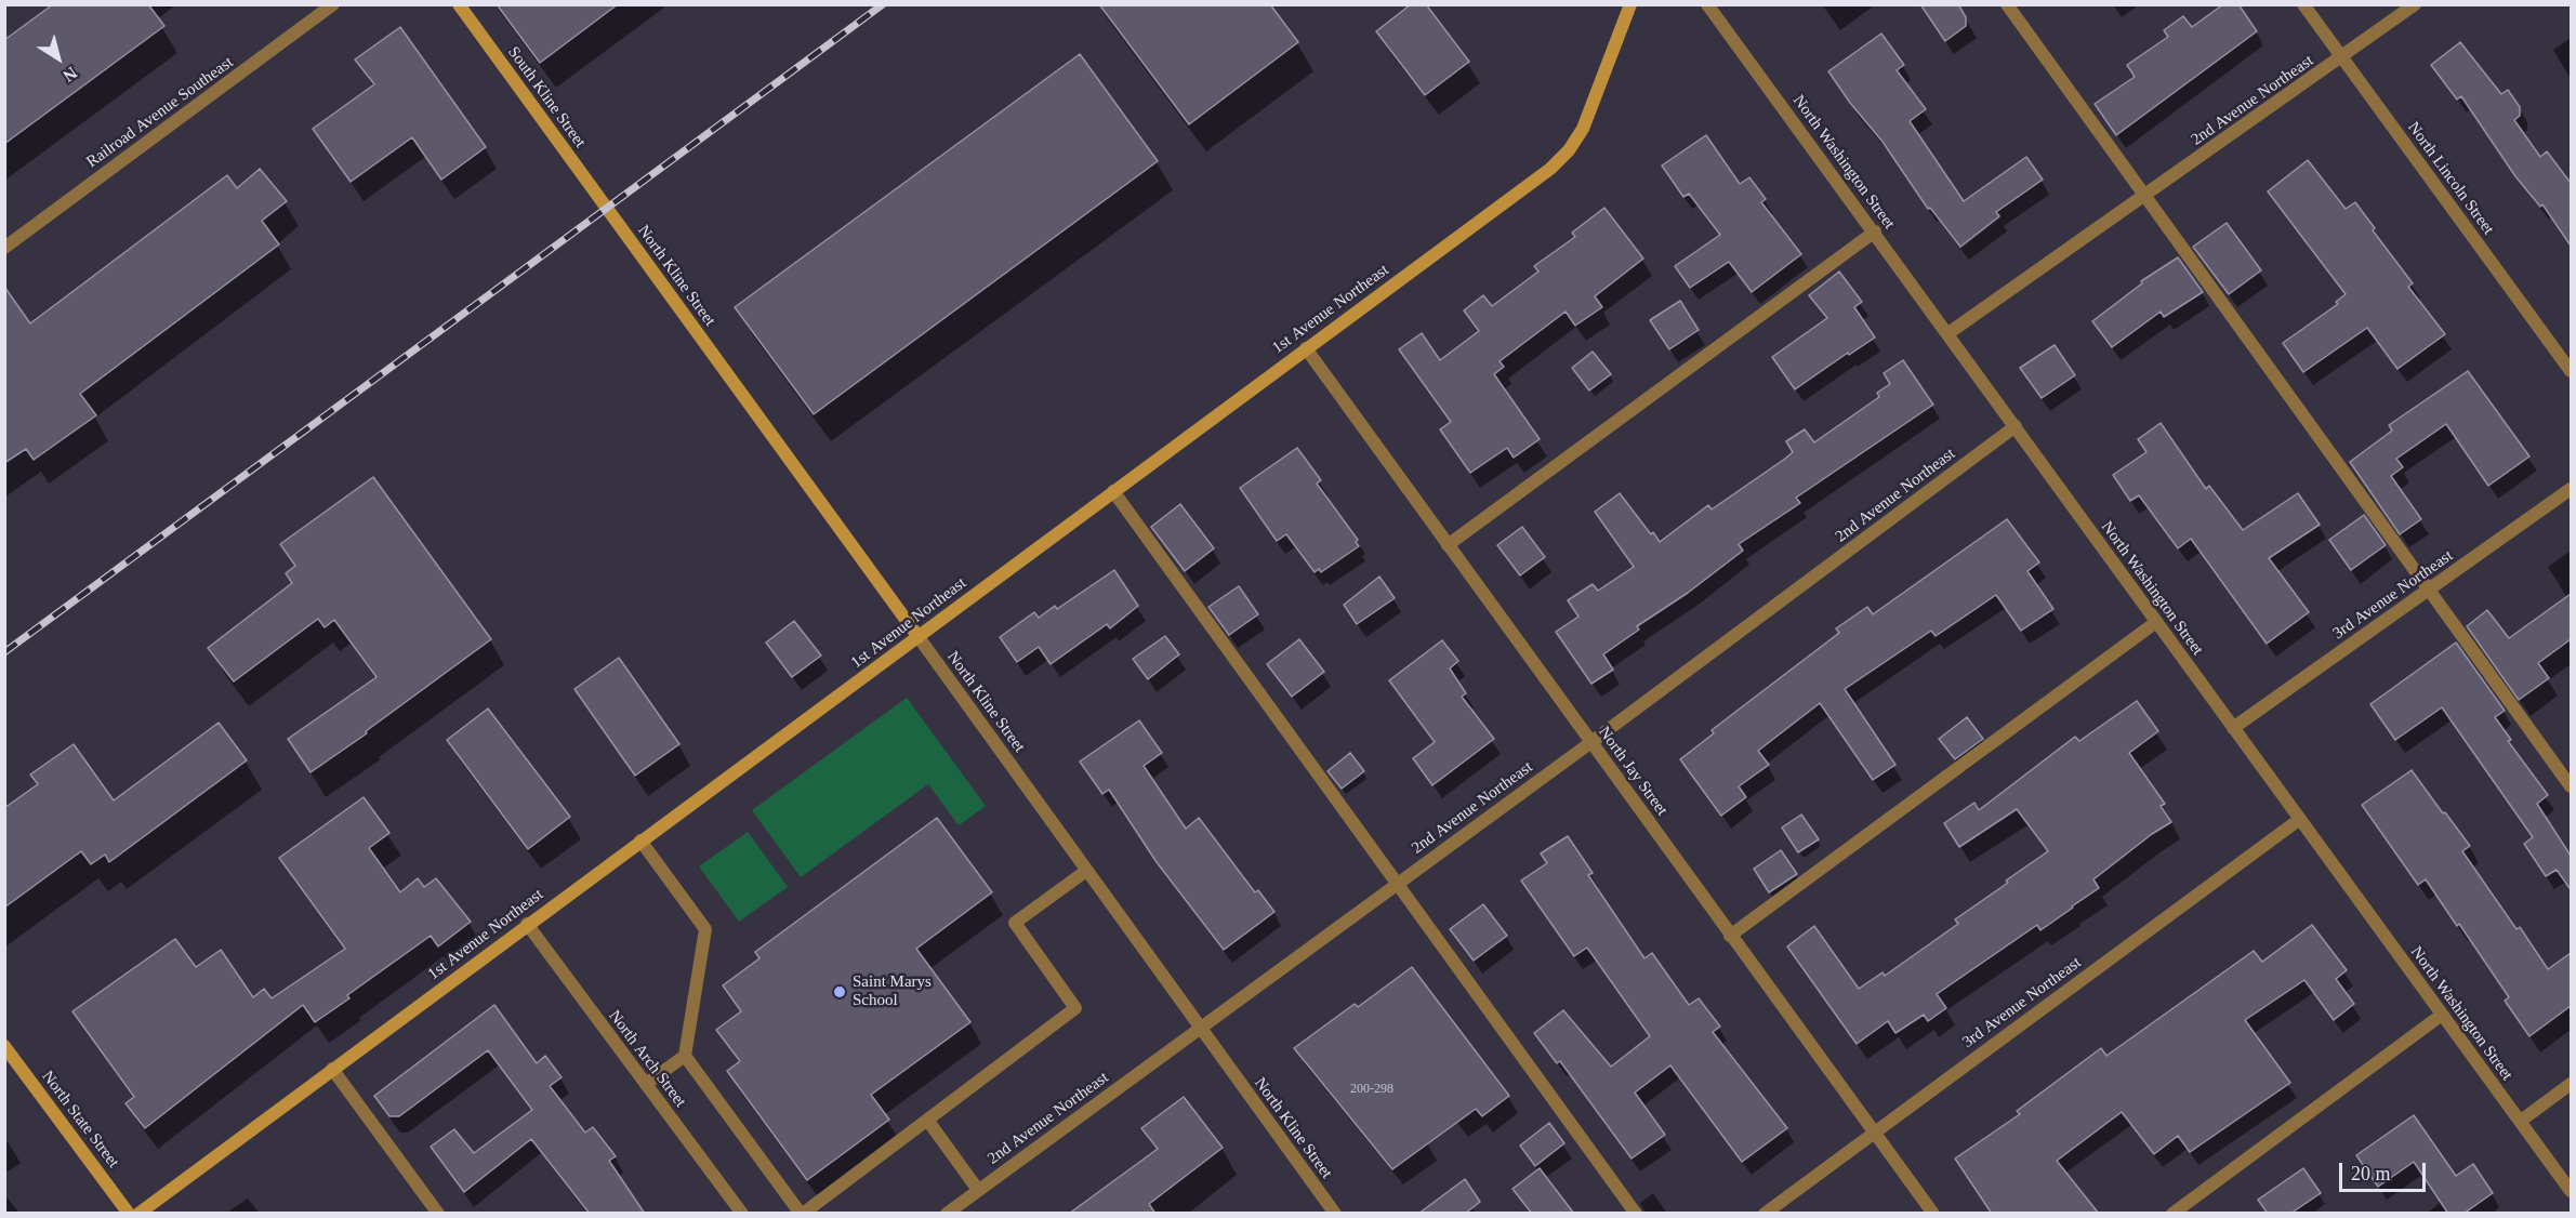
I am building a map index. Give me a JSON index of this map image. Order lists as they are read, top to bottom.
{
  "streets": {
    "street": [
      "South Kline Street",
      "2nd Avenue Northeast",
      "Railroad Avenue Southeast",
      "North Washington Street",
      "North Lincoln Street",
      "North Kline Street",
      "1st Avenue Northeast",
      "3rd Avenue Northeast",
      "North Jay Street",
      "North Arch Street",
      "North State Street"
    ]
  },
  "crossings": [
    ["South Kline Street", "North Kline Street"],
    ["2nd Avenue Northeast", "North Washington Street"],
    ["2nd Avenue Northeast", "North Lincoln Street"],
    ["2nd Avenue Northeast", "North Kline Street"],
    ["2nd Avenue Northeast", "North Jay Street"],
    ["North Washington Street", "3rd Avenue Northeast"],
    ["North Kline Street", "1st Avenue Northeast"],
    ["1st Avenue Northeast", "North Jay Street"],
    ["1st Avenue Northeast", "North Arch Street"],
    ["3rd Avenue Northeast", "North Jay Street"]
  ],
  "places": ["Saint Marys School"],
  "house_numbers": ["200-298"],
  "scale_bar": "20 m",
  "north": "bottom right"
}
